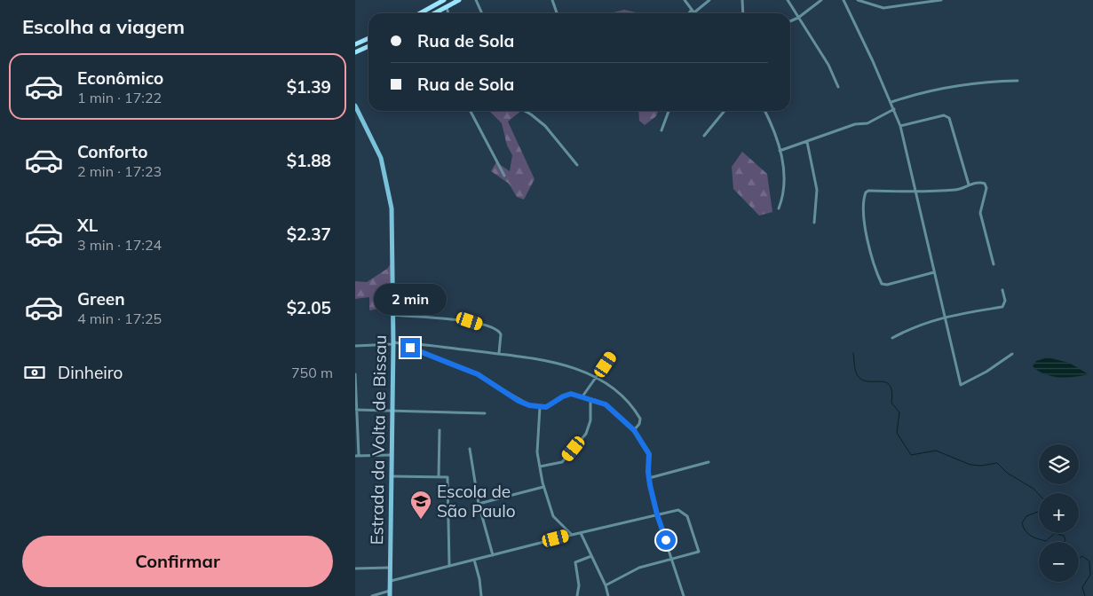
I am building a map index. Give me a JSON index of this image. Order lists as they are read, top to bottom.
{
  "streets": {
    "main road": ["Estrada da Volta de Bissau"]
  },
  "places": {
    "school or university": ["Escola de São Paulo"]
  },
  "page": {
    "heading": "Escolha a viagem",
    "banner": ["Rua de Sola", "Rua de Sola"],
    "list": [
      {
        "name": "Econômico",
        "note": "1 min · 17:22",
        "value": "$1.39"
      },
      {
        "name": "Conforto",
        "note": "2 min · 17:23",
        "value": "$1.88"
      },
      {
        "name": "XL",
        "note": "3 min · 17:24",
        "value": "$2.37"
      },
      {
        "name": "Green",
        "note": "4 min · 17:25",
        "value": "$2.05"
      }
    ],
    "bubble": "2 min",
    "pay": ["Dinheiro", "750 m"],
    "map_buttons": ["+", "−"],
    "buttons": "Confirmar"
  }
}
